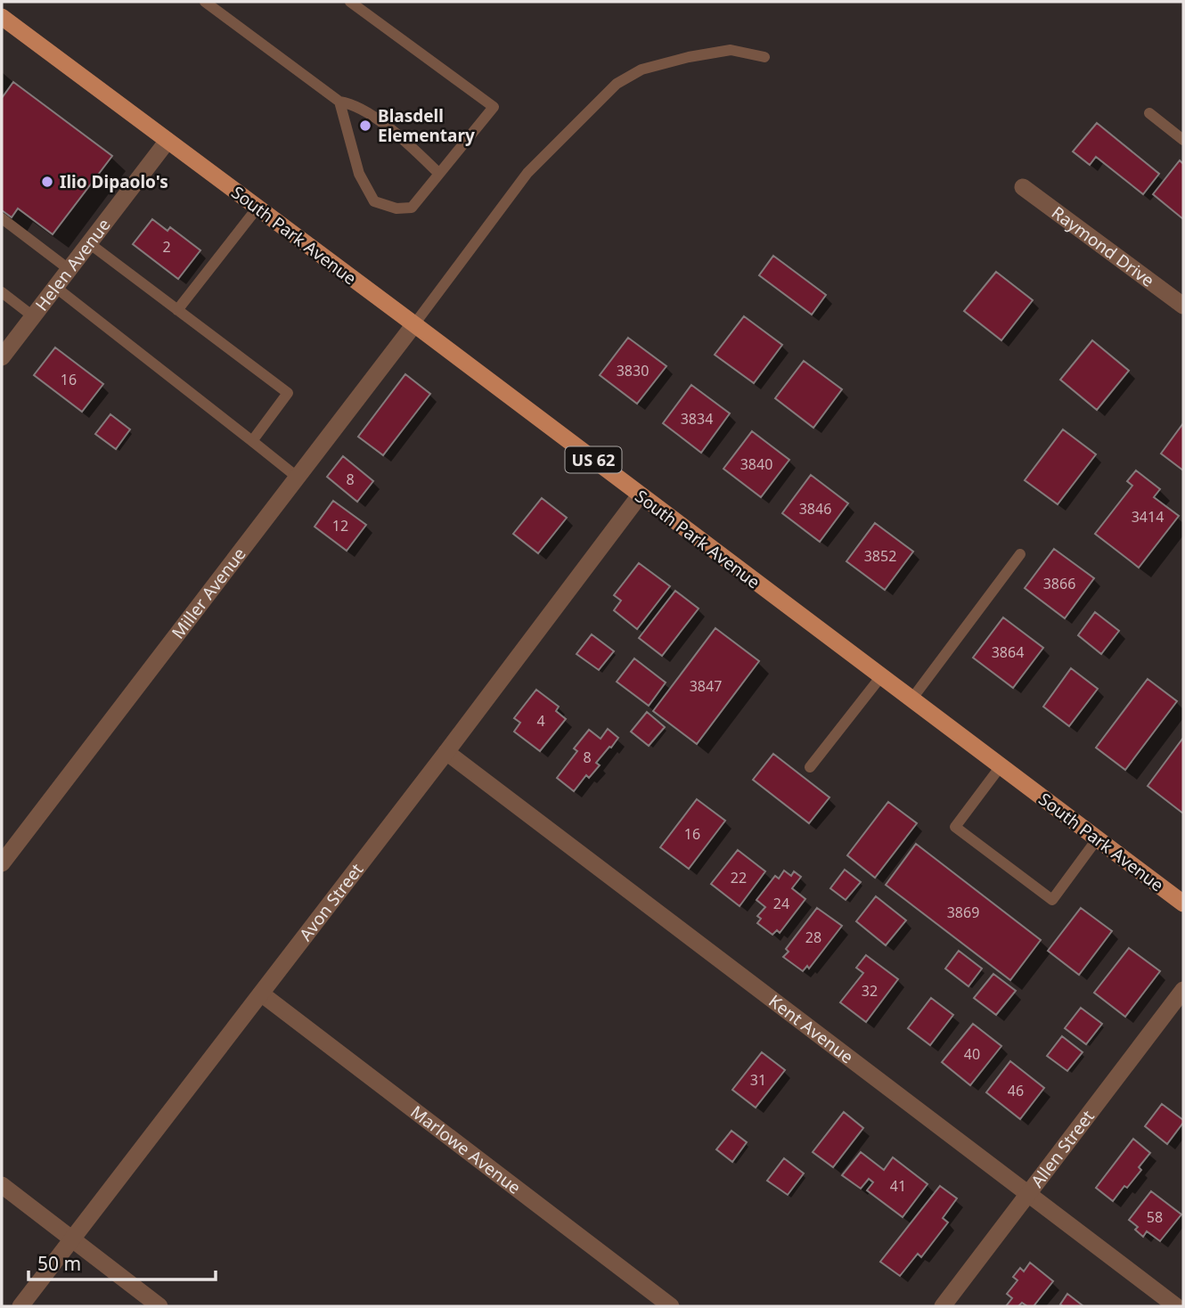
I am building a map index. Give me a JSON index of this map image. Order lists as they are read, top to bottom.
{
  "streets": {
    "main road": ["South Park Avenue", "US 62"],
    "street": [
      "Raymond Drive",
      "Helen Avenue",
      "Miller Avenue",
      "Avon Street",
      "Kent Avenue",
      "Allen Street",
      "Marlowe Avenue"
    ]
  },
  "crossings": [
    ["South Park Avenue", "Helen Avenue"],
    ["South Park Avenue", "Miller Avenue"],
    ["South Park Avenue", "Avon Street"],
    ["Avon Street", "Kent Avenue"],
    ["Avon Street", "Marlowe Avenue"],
    ["Kent Avenue", "Allen Street"]
  ],
  "places": ["Blasdell Elementary", "Ilio Dipaolo's"],
  "house_numbers": [
    "2",
    "3830",
    "16",
    "3834",
    "3840",
    "8",
    "3846",
    "3414",
    "12",
    "3852",
    "3866",
    "3864",
    "3847",
    "4",
    "8",
    "16",
    "22",
    "24",
    "3869",
    "28",
    "32",
    "40",
    "31",
    "46",
    "41",
    "58"
  ],
  "scale_bar": "50 m"
}
